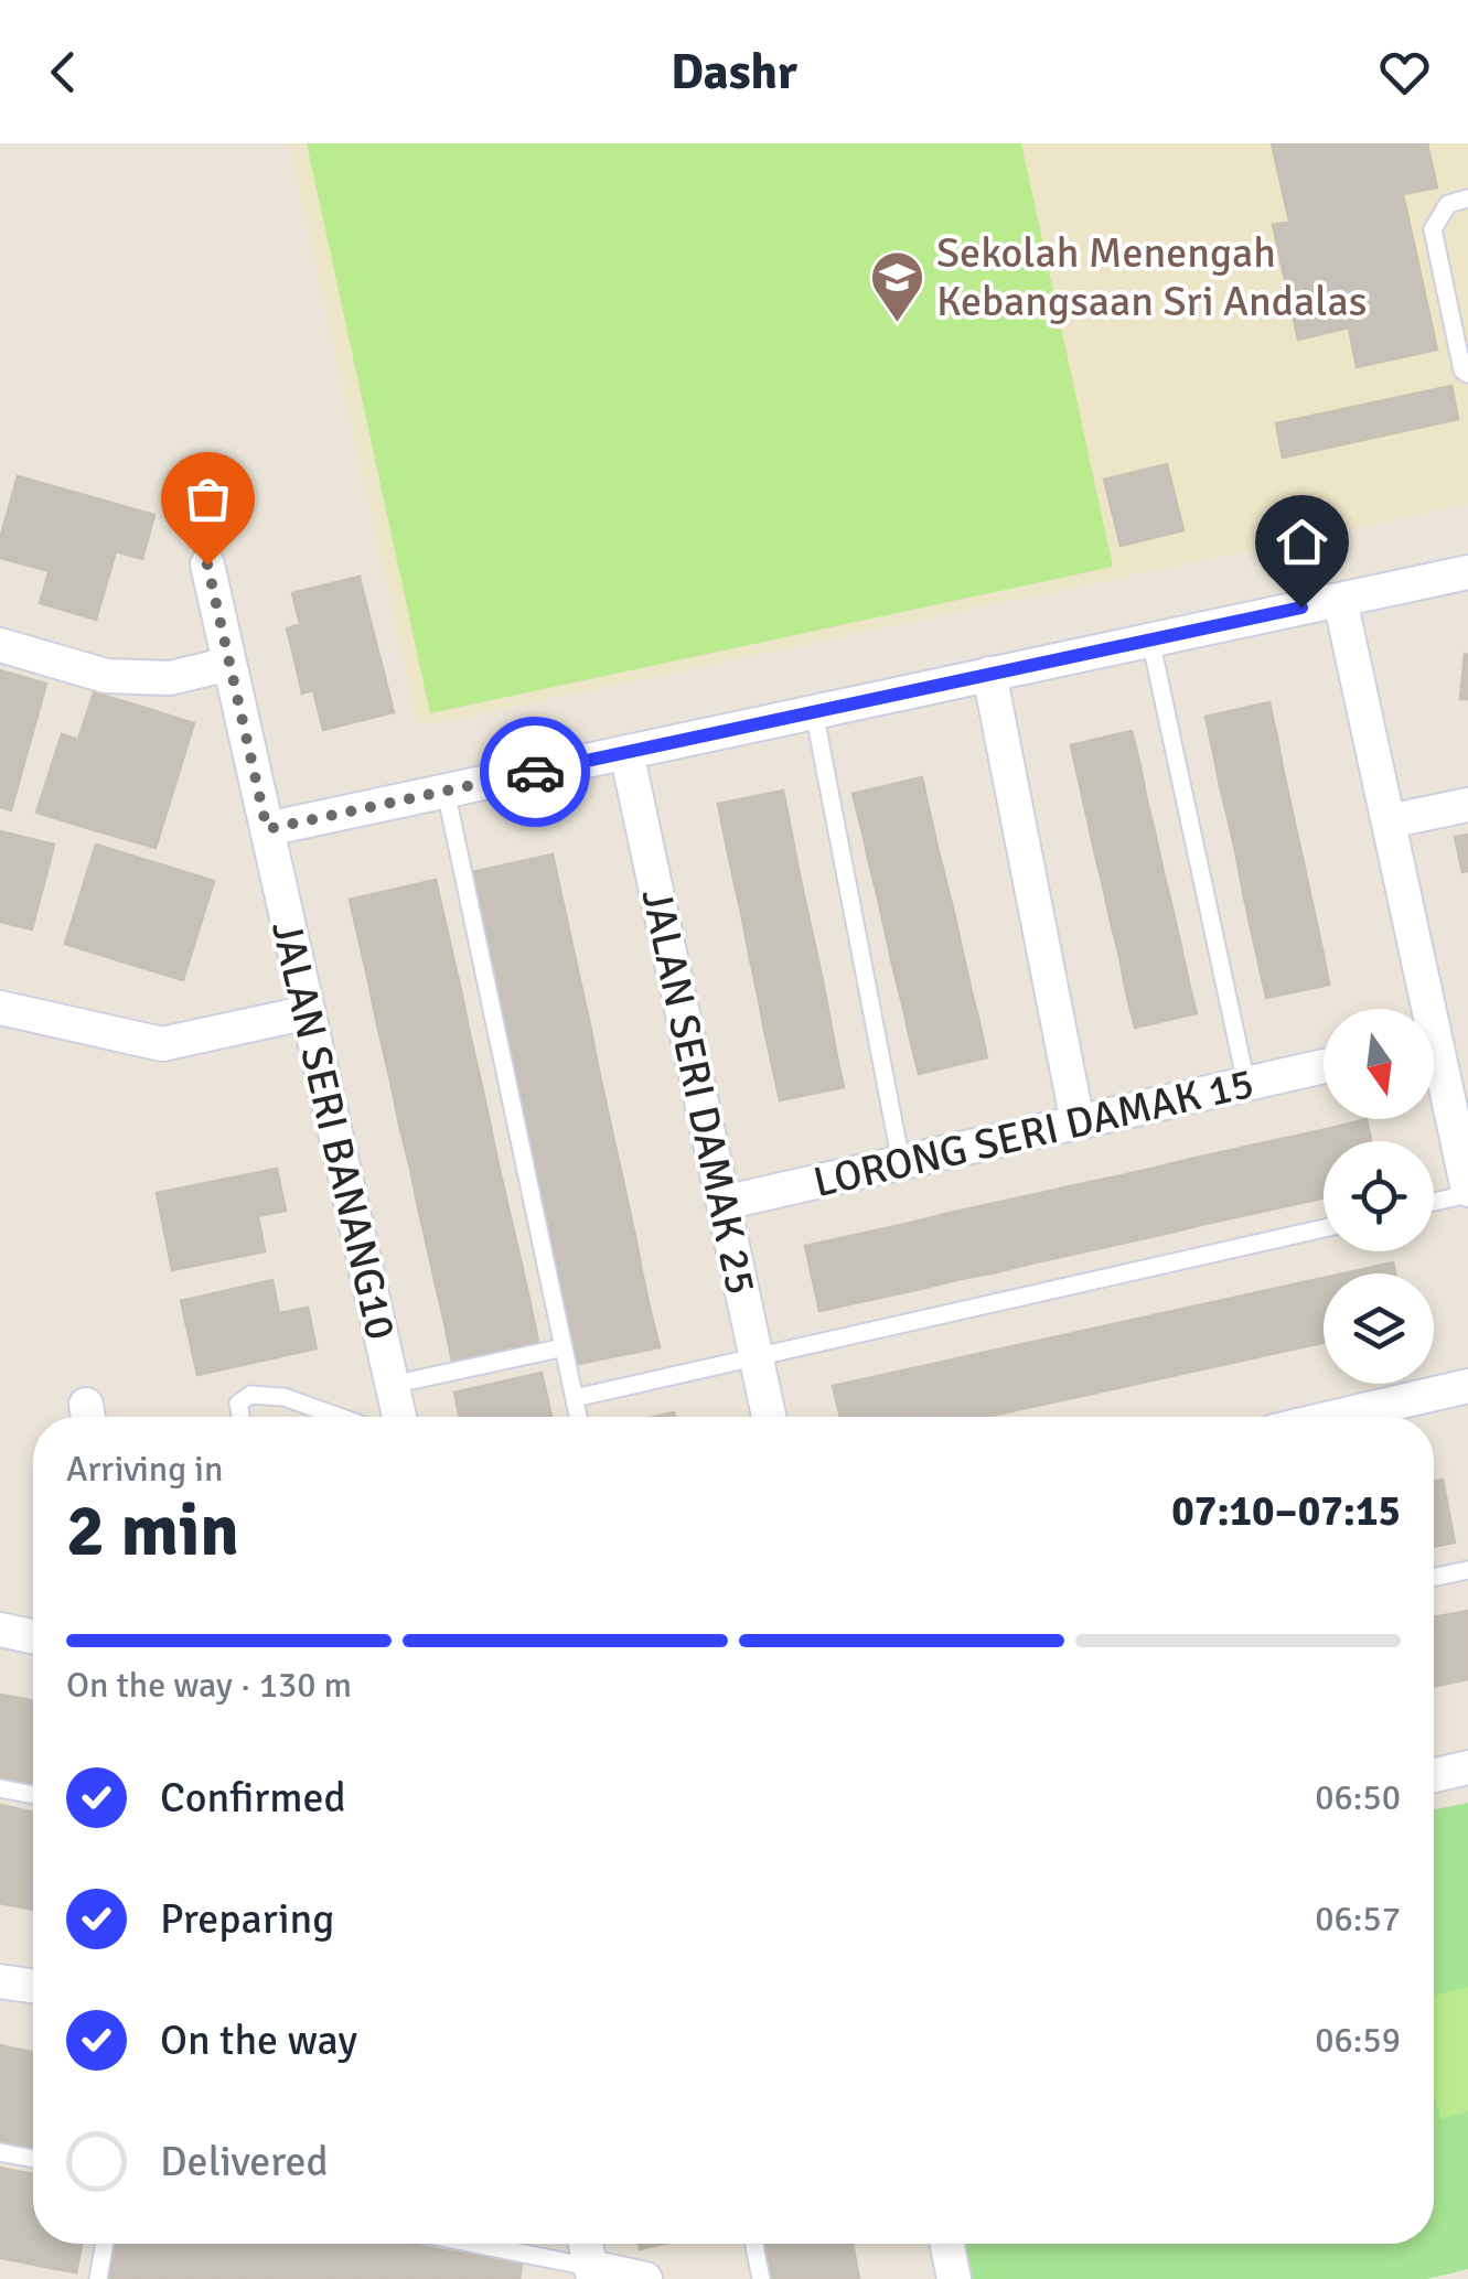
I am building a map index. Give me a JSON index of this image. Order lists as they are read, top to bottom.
{
  "streets": {
    "street": ["JALAN SERI DAMAK 25", "JALAN SERI BANANG10", "LORONG SERI DAMAK 15"]
  },
  "crossings": [
    ["JALAN SERI DAMAK 25", "LORONG SERI DAMAK 15"]
  ],
  "places": {
    "school or university": ["Sekolah Menengah Kebangsaan Sri Andalas"]
  },
  "north": "bottom",
  "page": {
    "header": "Dashr",
    "heading": ["2 min", "Arriving in", "07:10–07:15"],
    "bar": "On the way · 130 m",
    "list": [
      ["Confirmed", "06:50"],
      ["Preparing", "06:57"],
      ["On the way", "06:59"],
      "Delivered"
    ]
  }
}
